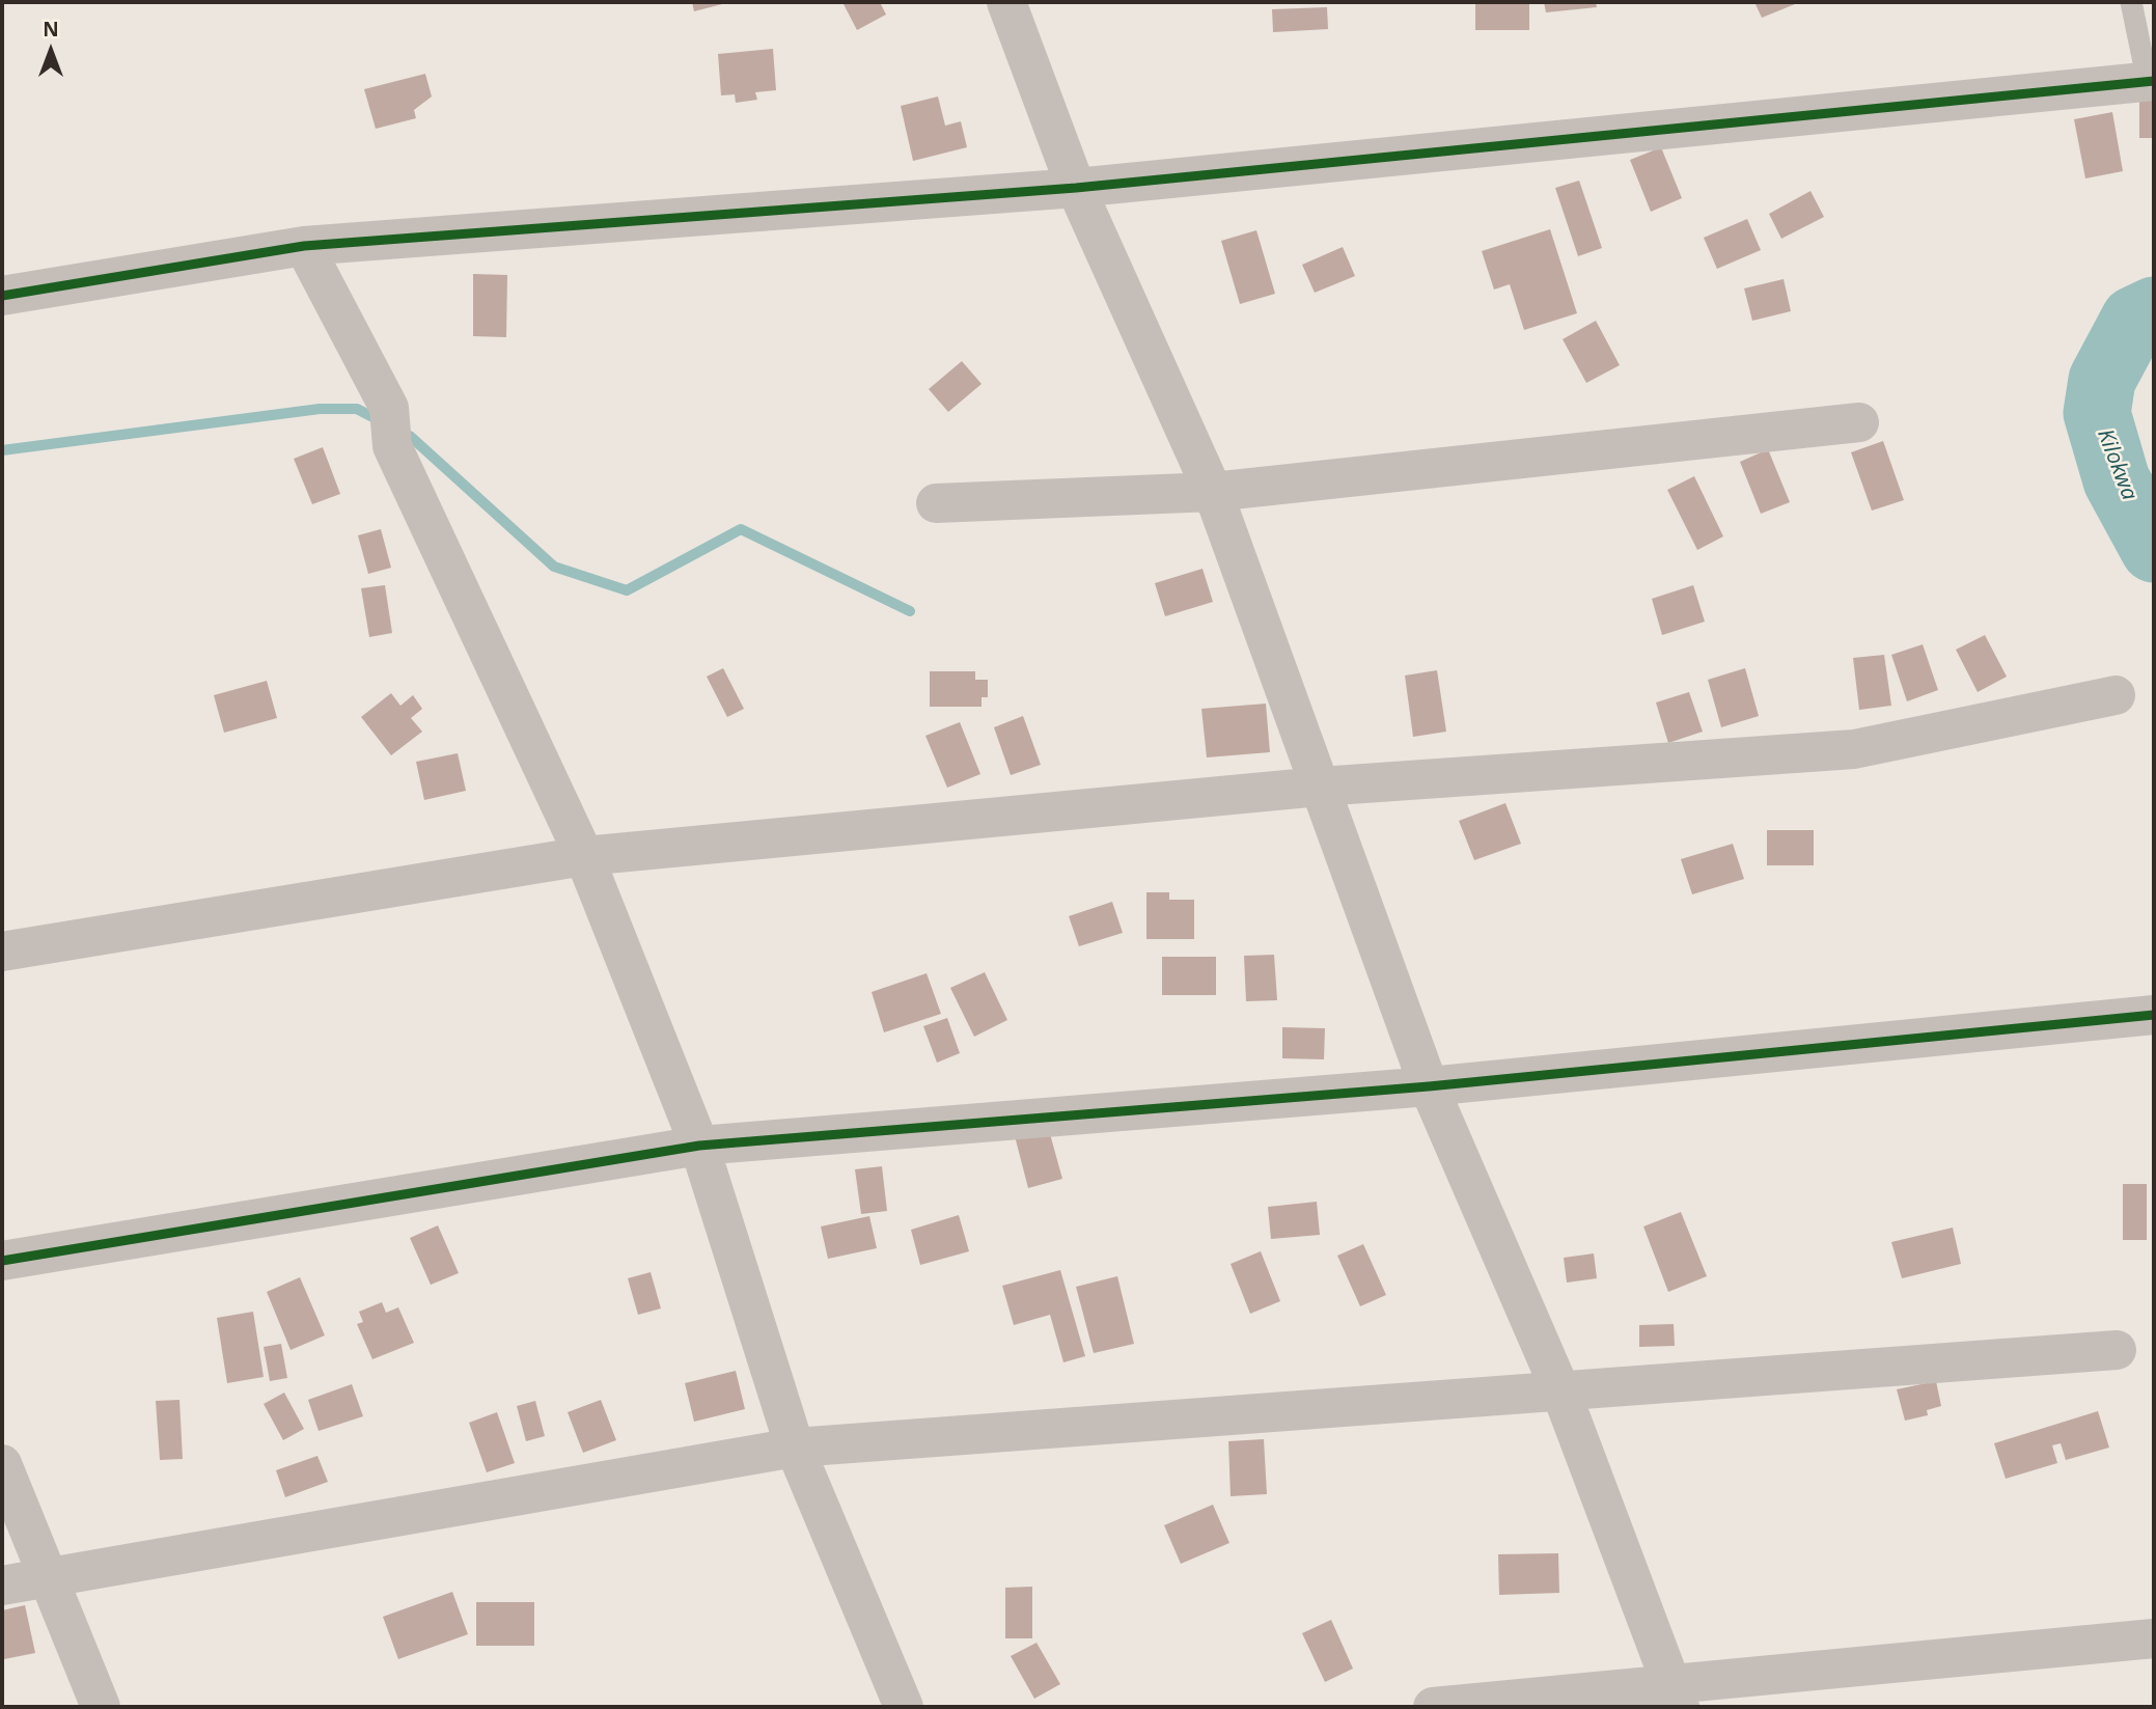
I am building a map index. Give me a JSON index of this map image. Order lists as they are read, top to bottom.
{
  "water": ["Kilokwa"],
  "north": "top"
}
